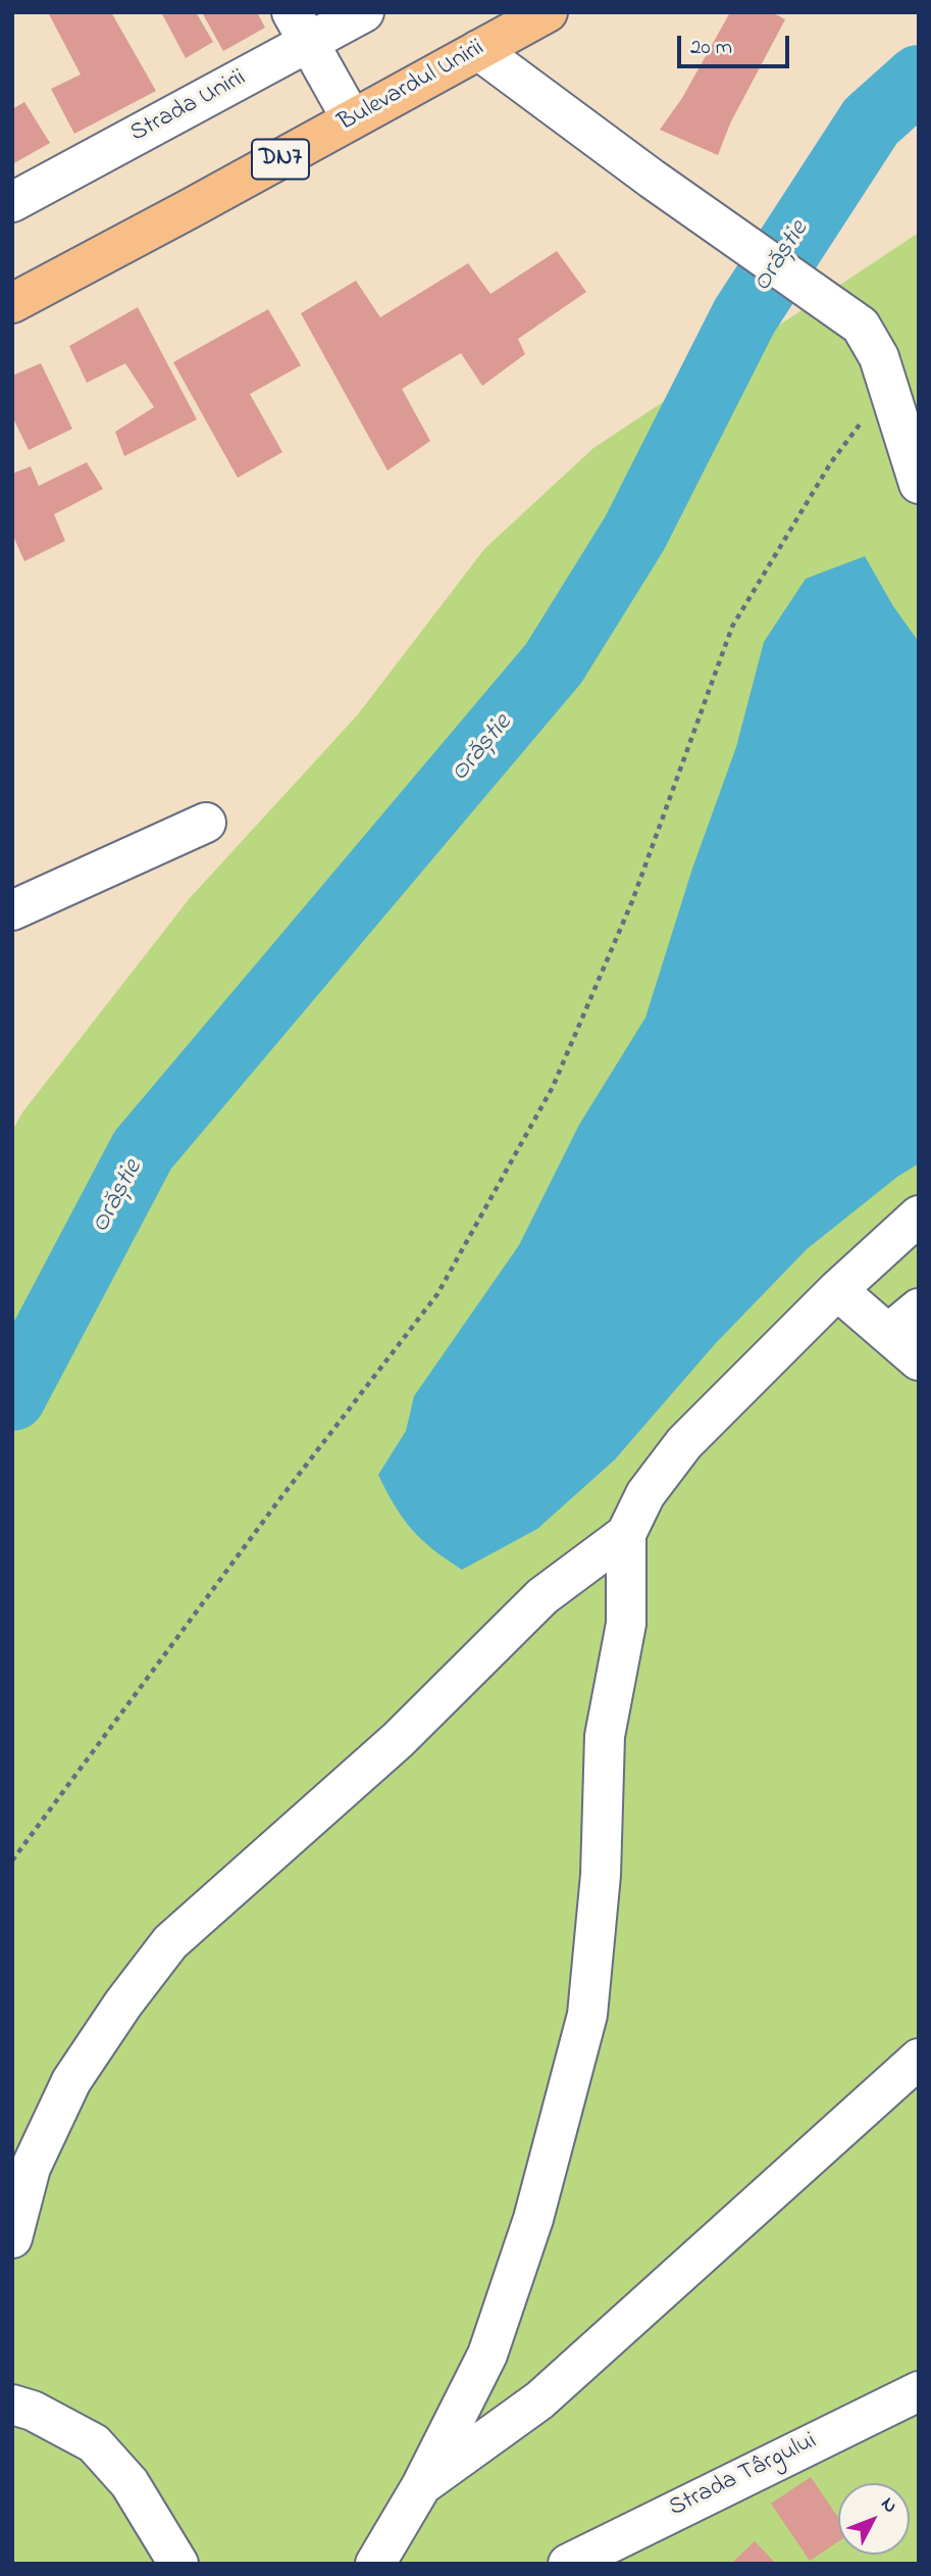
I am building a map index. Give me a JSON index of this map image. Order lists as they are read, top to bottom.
{
  "streets": {
    "main road": ["Bulevardul Unirii", "DN7"],
    "street": ["Strada Unirii", "Strada Târgului"]
  },
  "water": ["Orăștie"],
  "scale_bar": "20 m",
  "north": "top right"
}
